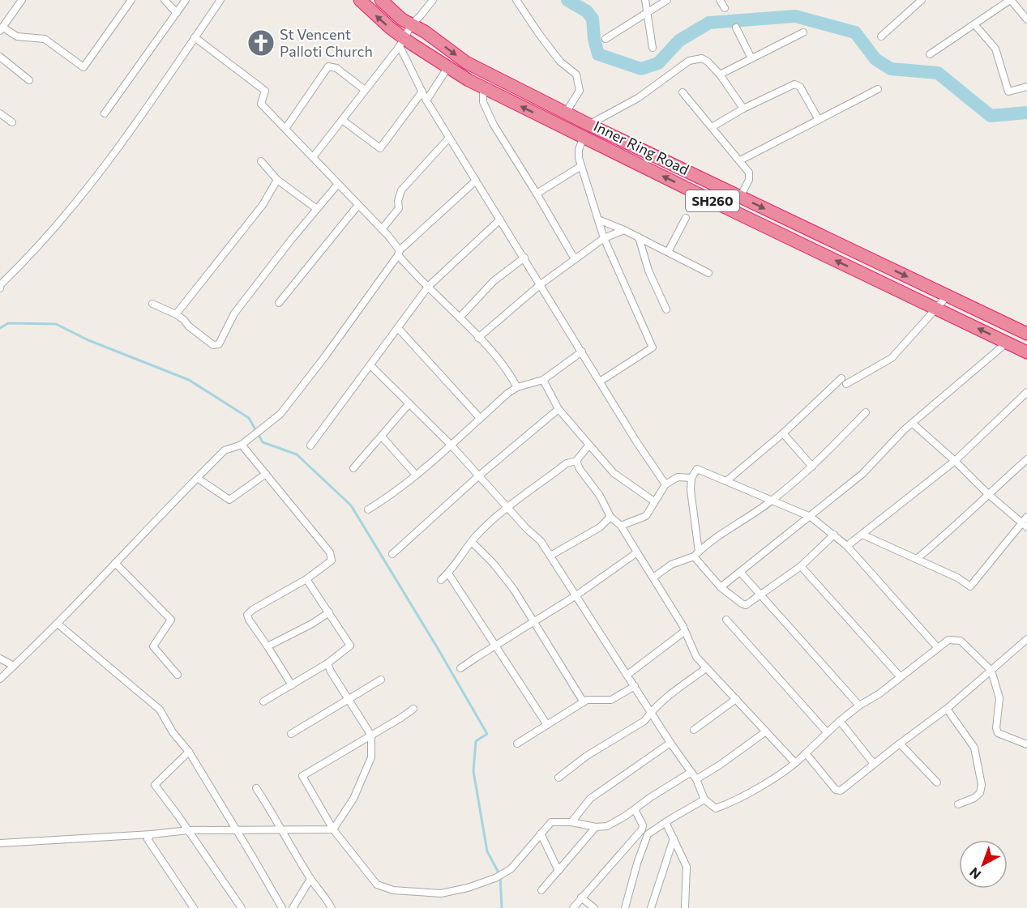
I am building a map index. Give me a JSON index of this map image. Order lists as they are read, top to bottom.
{
  "streets": {
    "highway": ["Inner Ring Road", "SH260"]
  },
  "places": {
    "church": ["St Vencent Palloti Church"]
  },
  "north": "bottom left"
}
